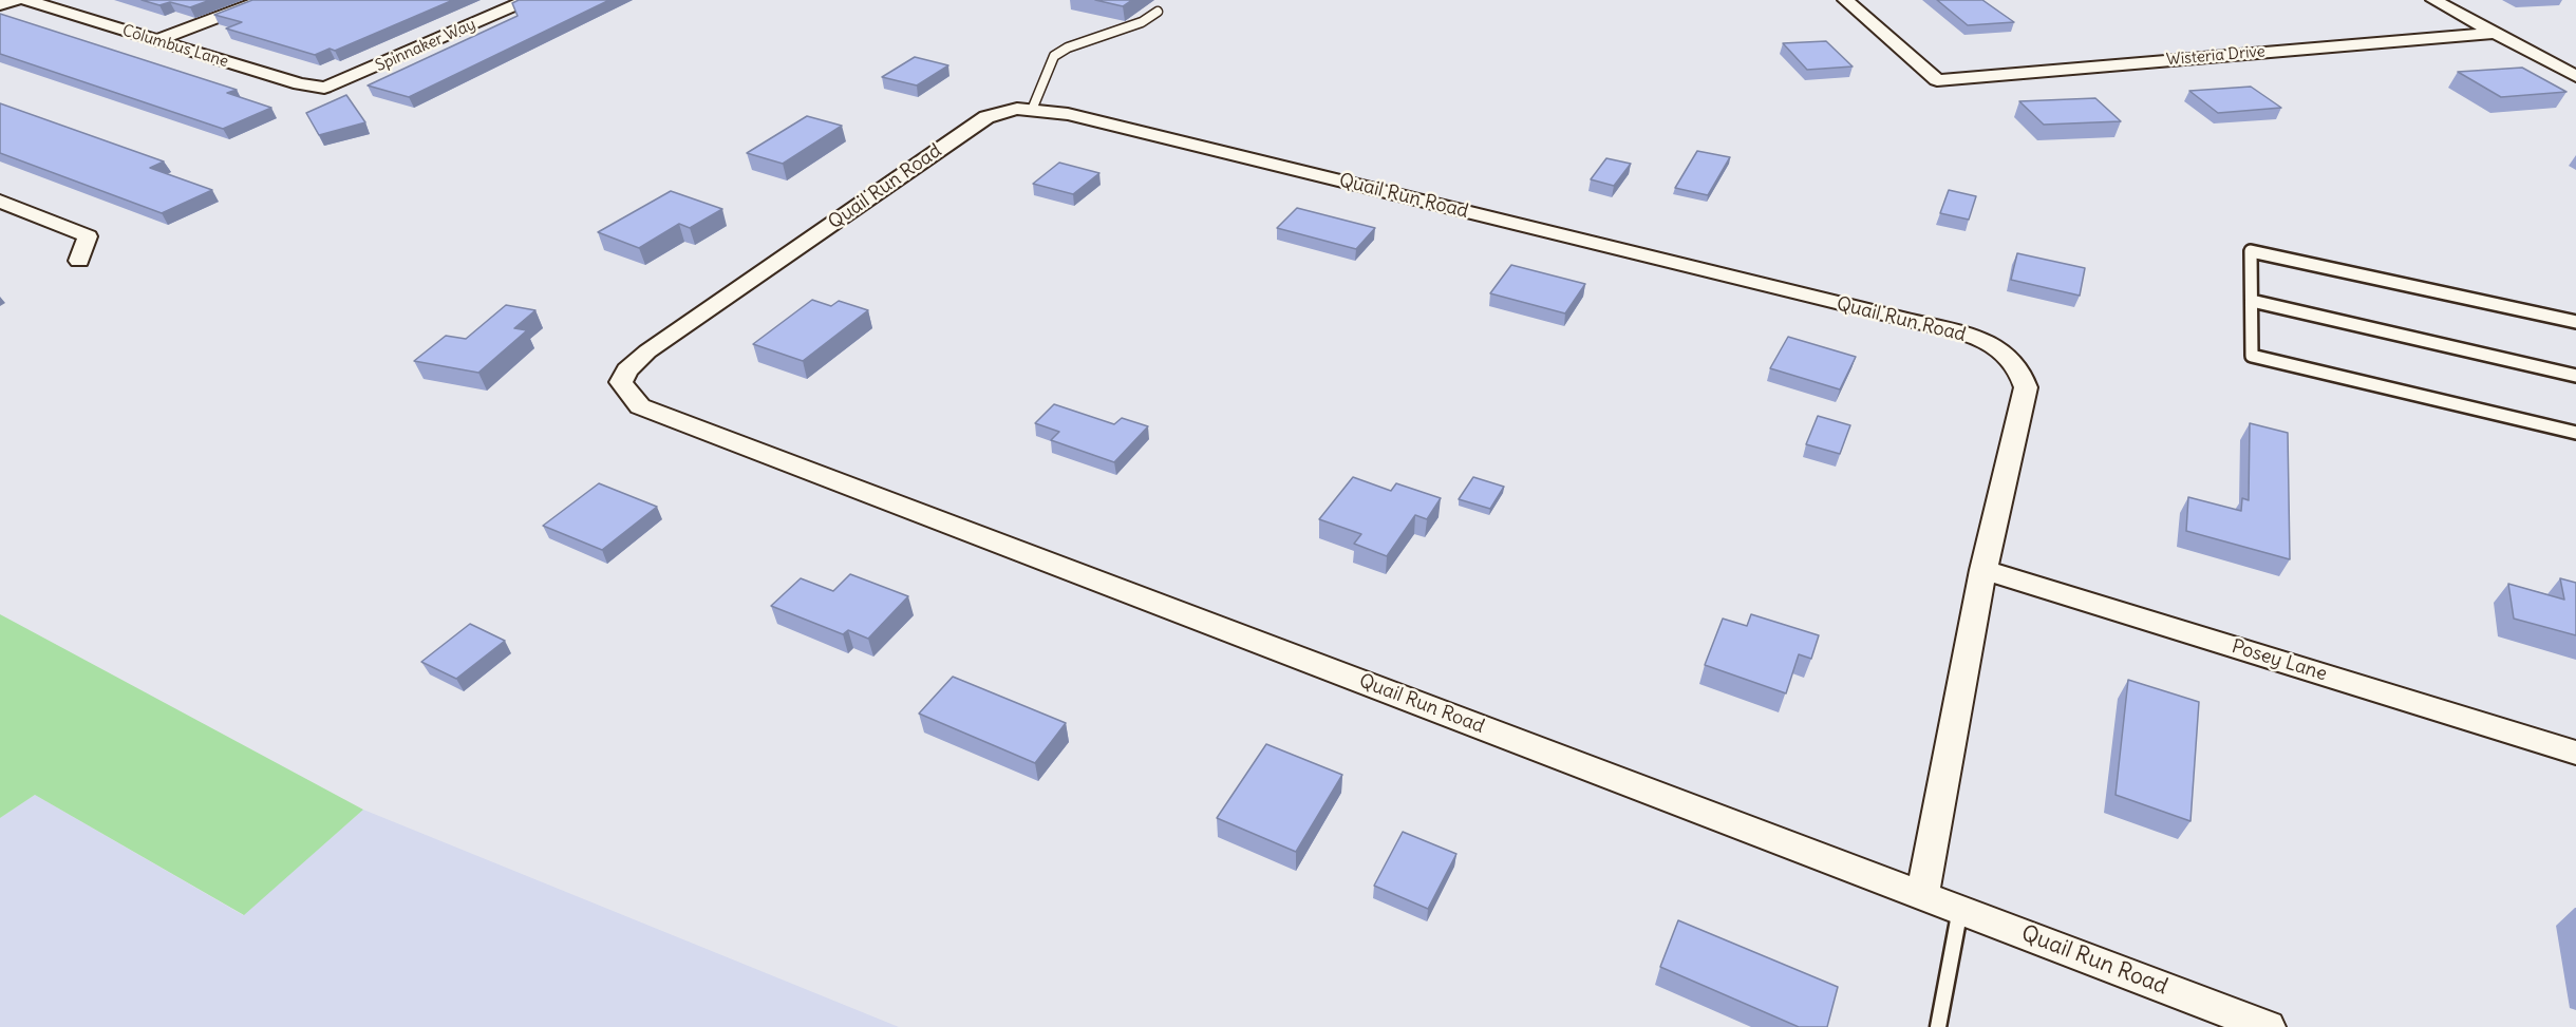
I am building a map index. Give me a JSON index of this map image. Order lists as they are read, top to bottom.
{
  "streets": {
    "street": [
      "Spinnaker Way",
      "Columbus Lane",
      "Wisteria Drive",
      "Quail Run Road",
      "Posey Lane"
    ]
  },
  "crossings": [
    ["Spinnaker Way", "Columbus Lane"],
    ["Quail Run Road", "Posey Lane"]
  ]
}
